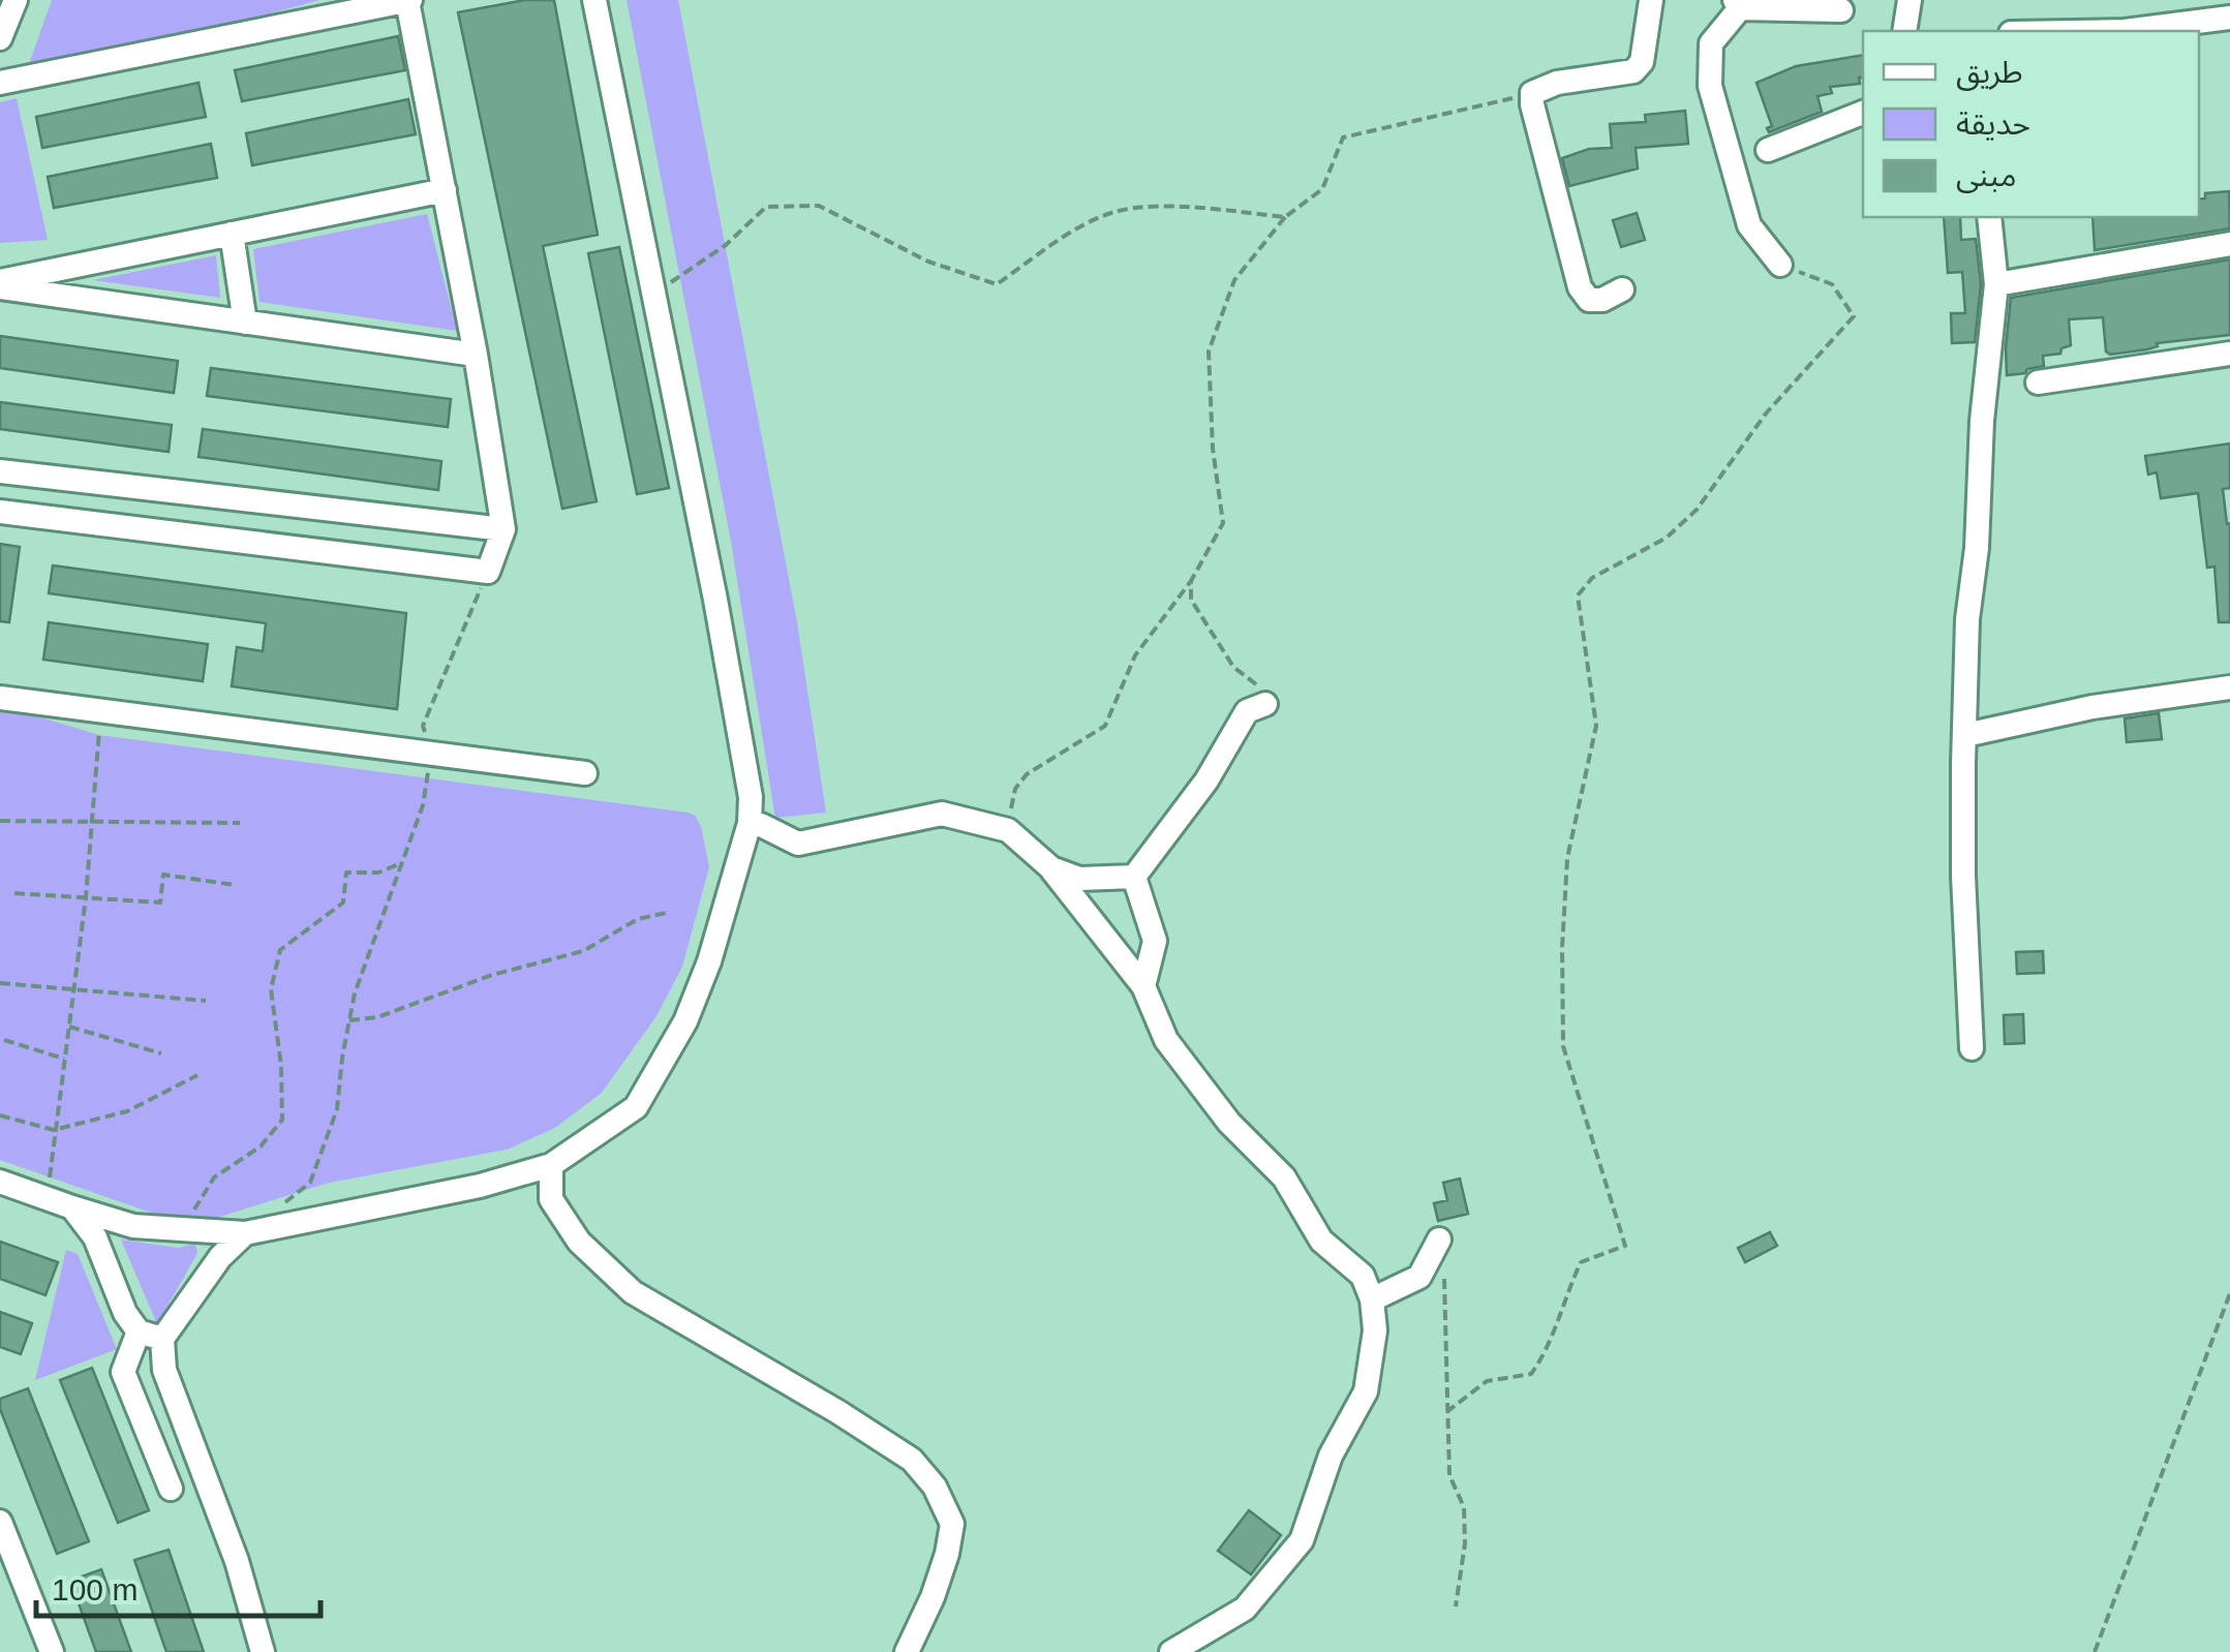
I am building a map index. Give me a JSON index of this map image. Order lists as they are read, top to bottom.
{
  "legend": ["طريق", "حديقة", "مبنى"],
  "scale_bar": "100 m"
}
